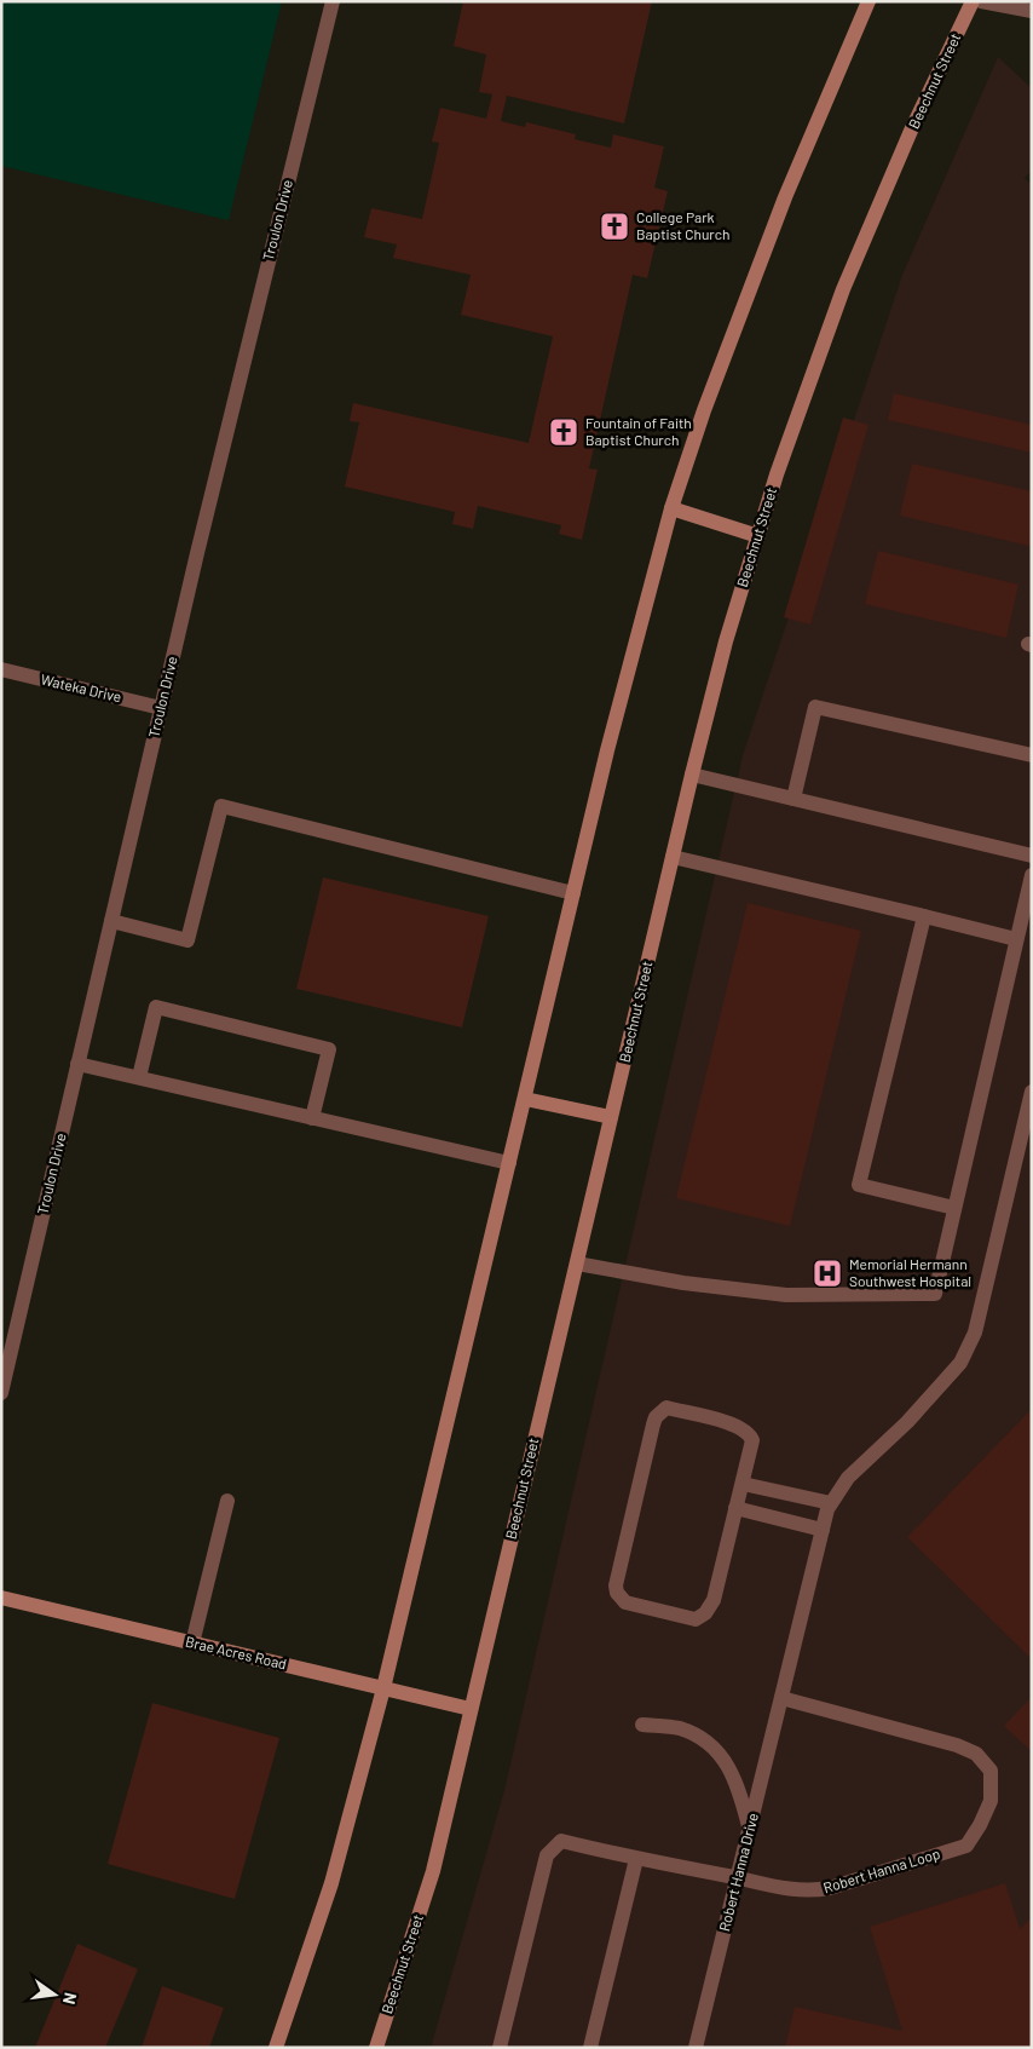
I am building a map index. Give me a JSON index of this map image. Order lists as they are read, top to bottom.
{
  "streets": {
    "main road": ["Beechnut Street", "Brae Acres Road"],
    "street": [
      "Troulon Drive",
      "Wateka Drive",
      "Robert Hanna Loop",
      "Robert Hanna Drive"
    ]
  },
  "crossings": [
    ["Beechnut Street", "Brae Acres Road"],
    ["Troulon Drive", "Wateka Drive"],
    ["Robert Hanna Loop", "Robert Hanna Drive"]
  ],
  "places": {
    "church": ["College Park Baptist Church", "Fountain of Faith Baptist Church"],
    "hospital": ["Memorial Hermann Southwest Hospital"]
  },
  "north": "right"
}
